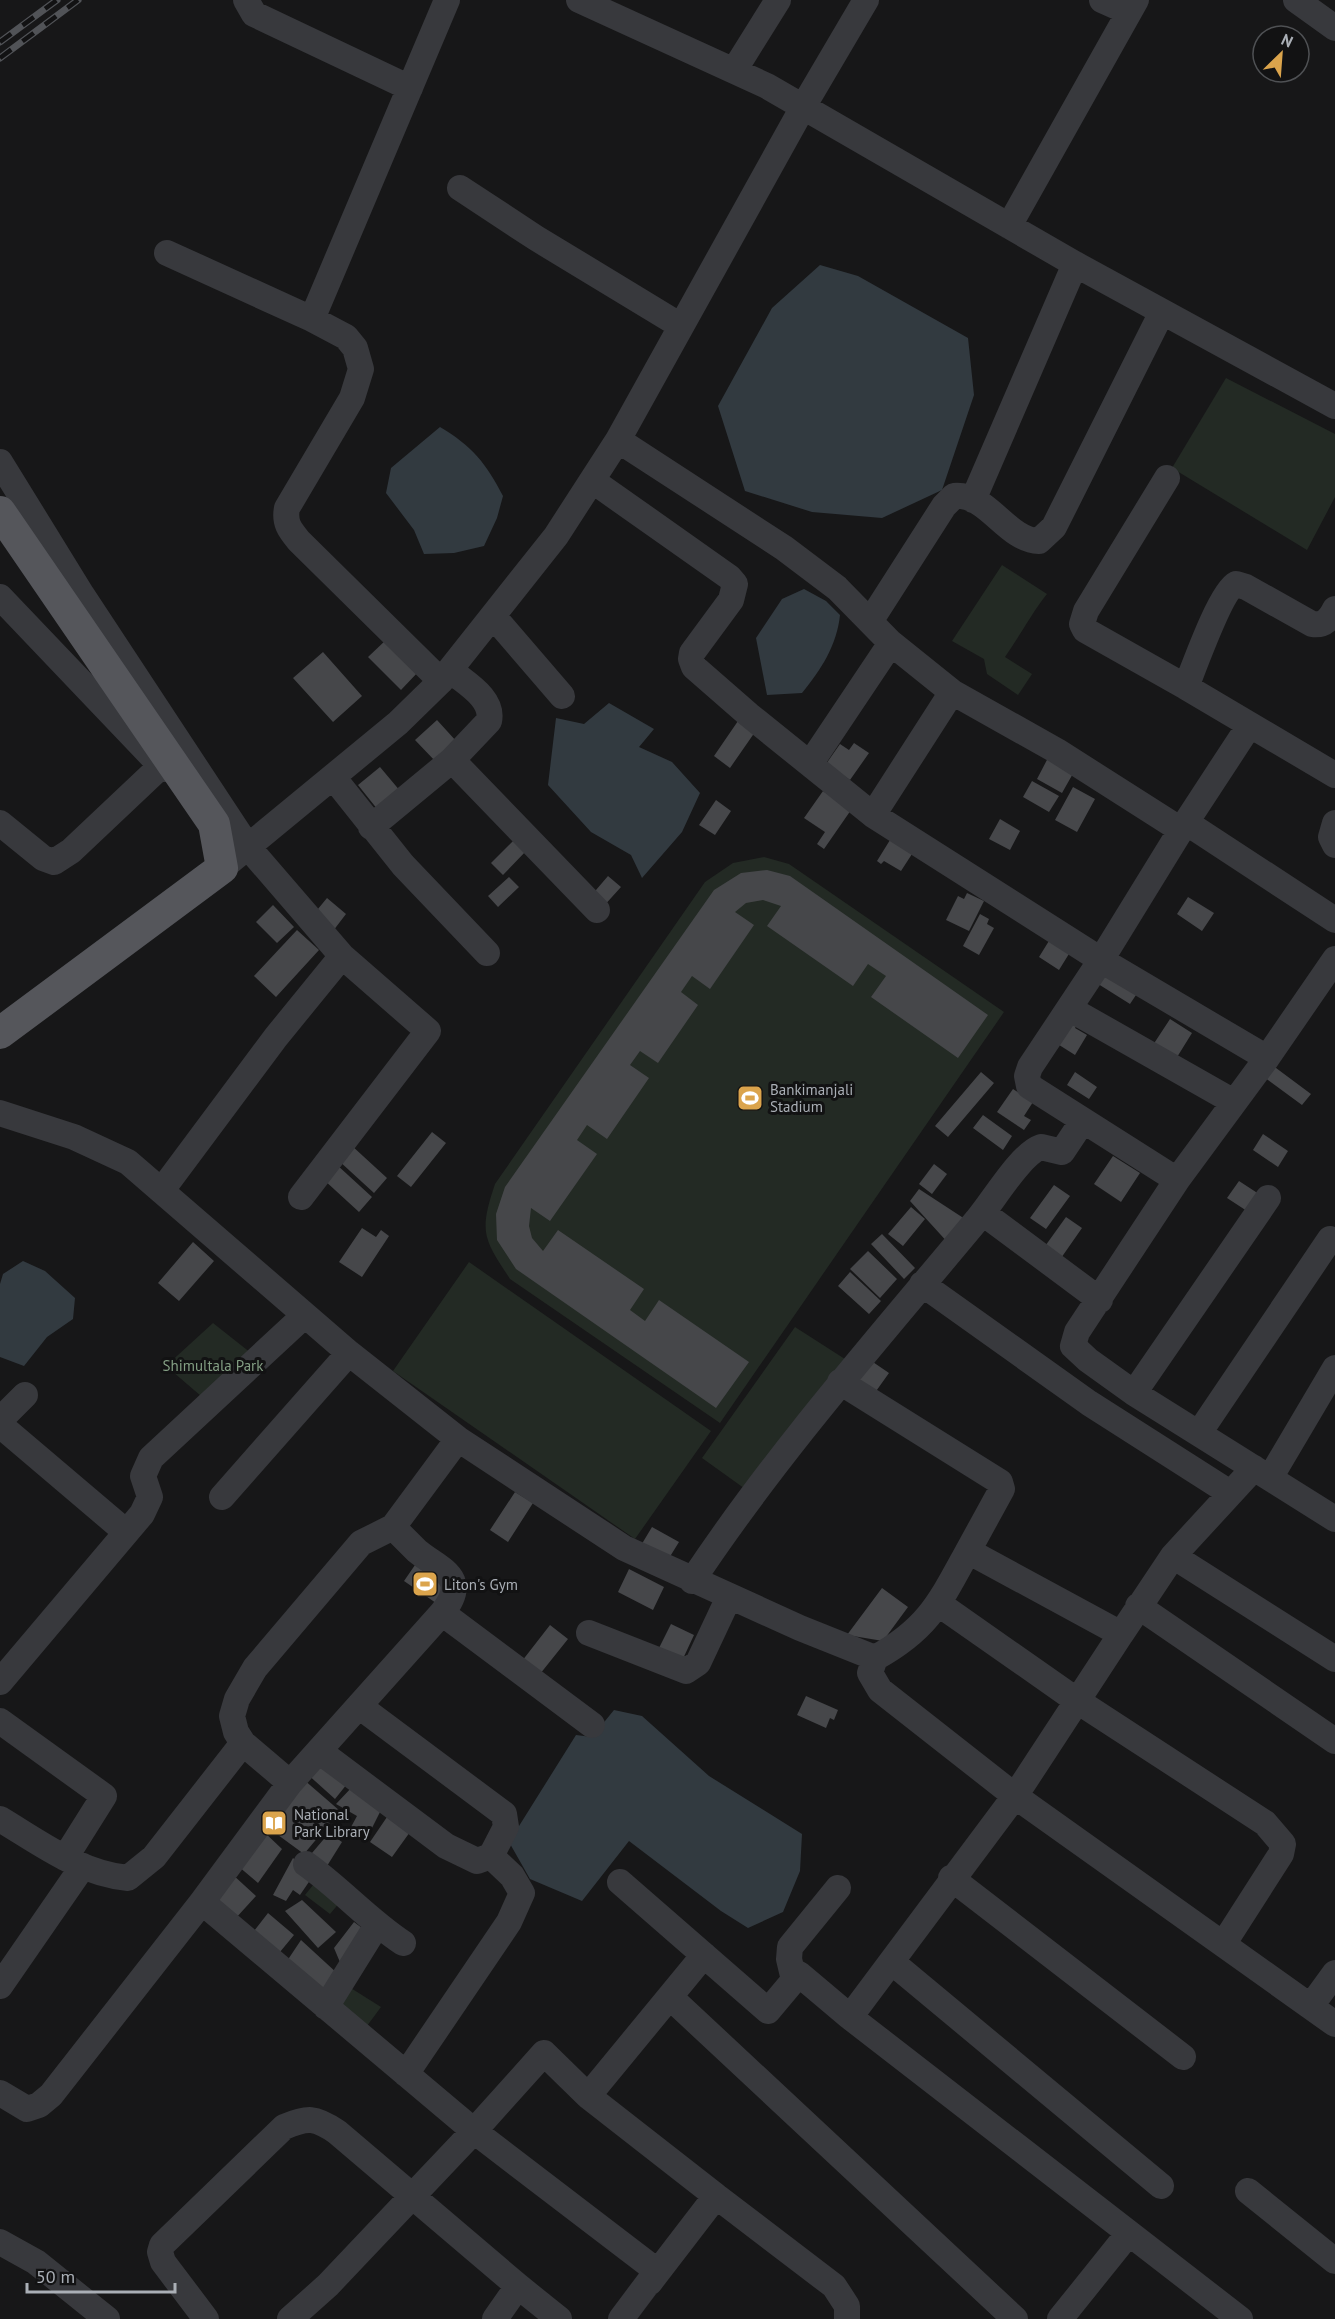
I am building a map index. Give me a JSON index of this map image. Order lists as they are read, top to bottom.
{
  "parks": ["Shimultala Park"],
  "places": {
    "sports": ["Bankimanjali Stadium", "Liton's Gym"],
    "library": ["National Park Library"]
  },
  "scale_bar": "50 m",
  "north": "top right"
}
